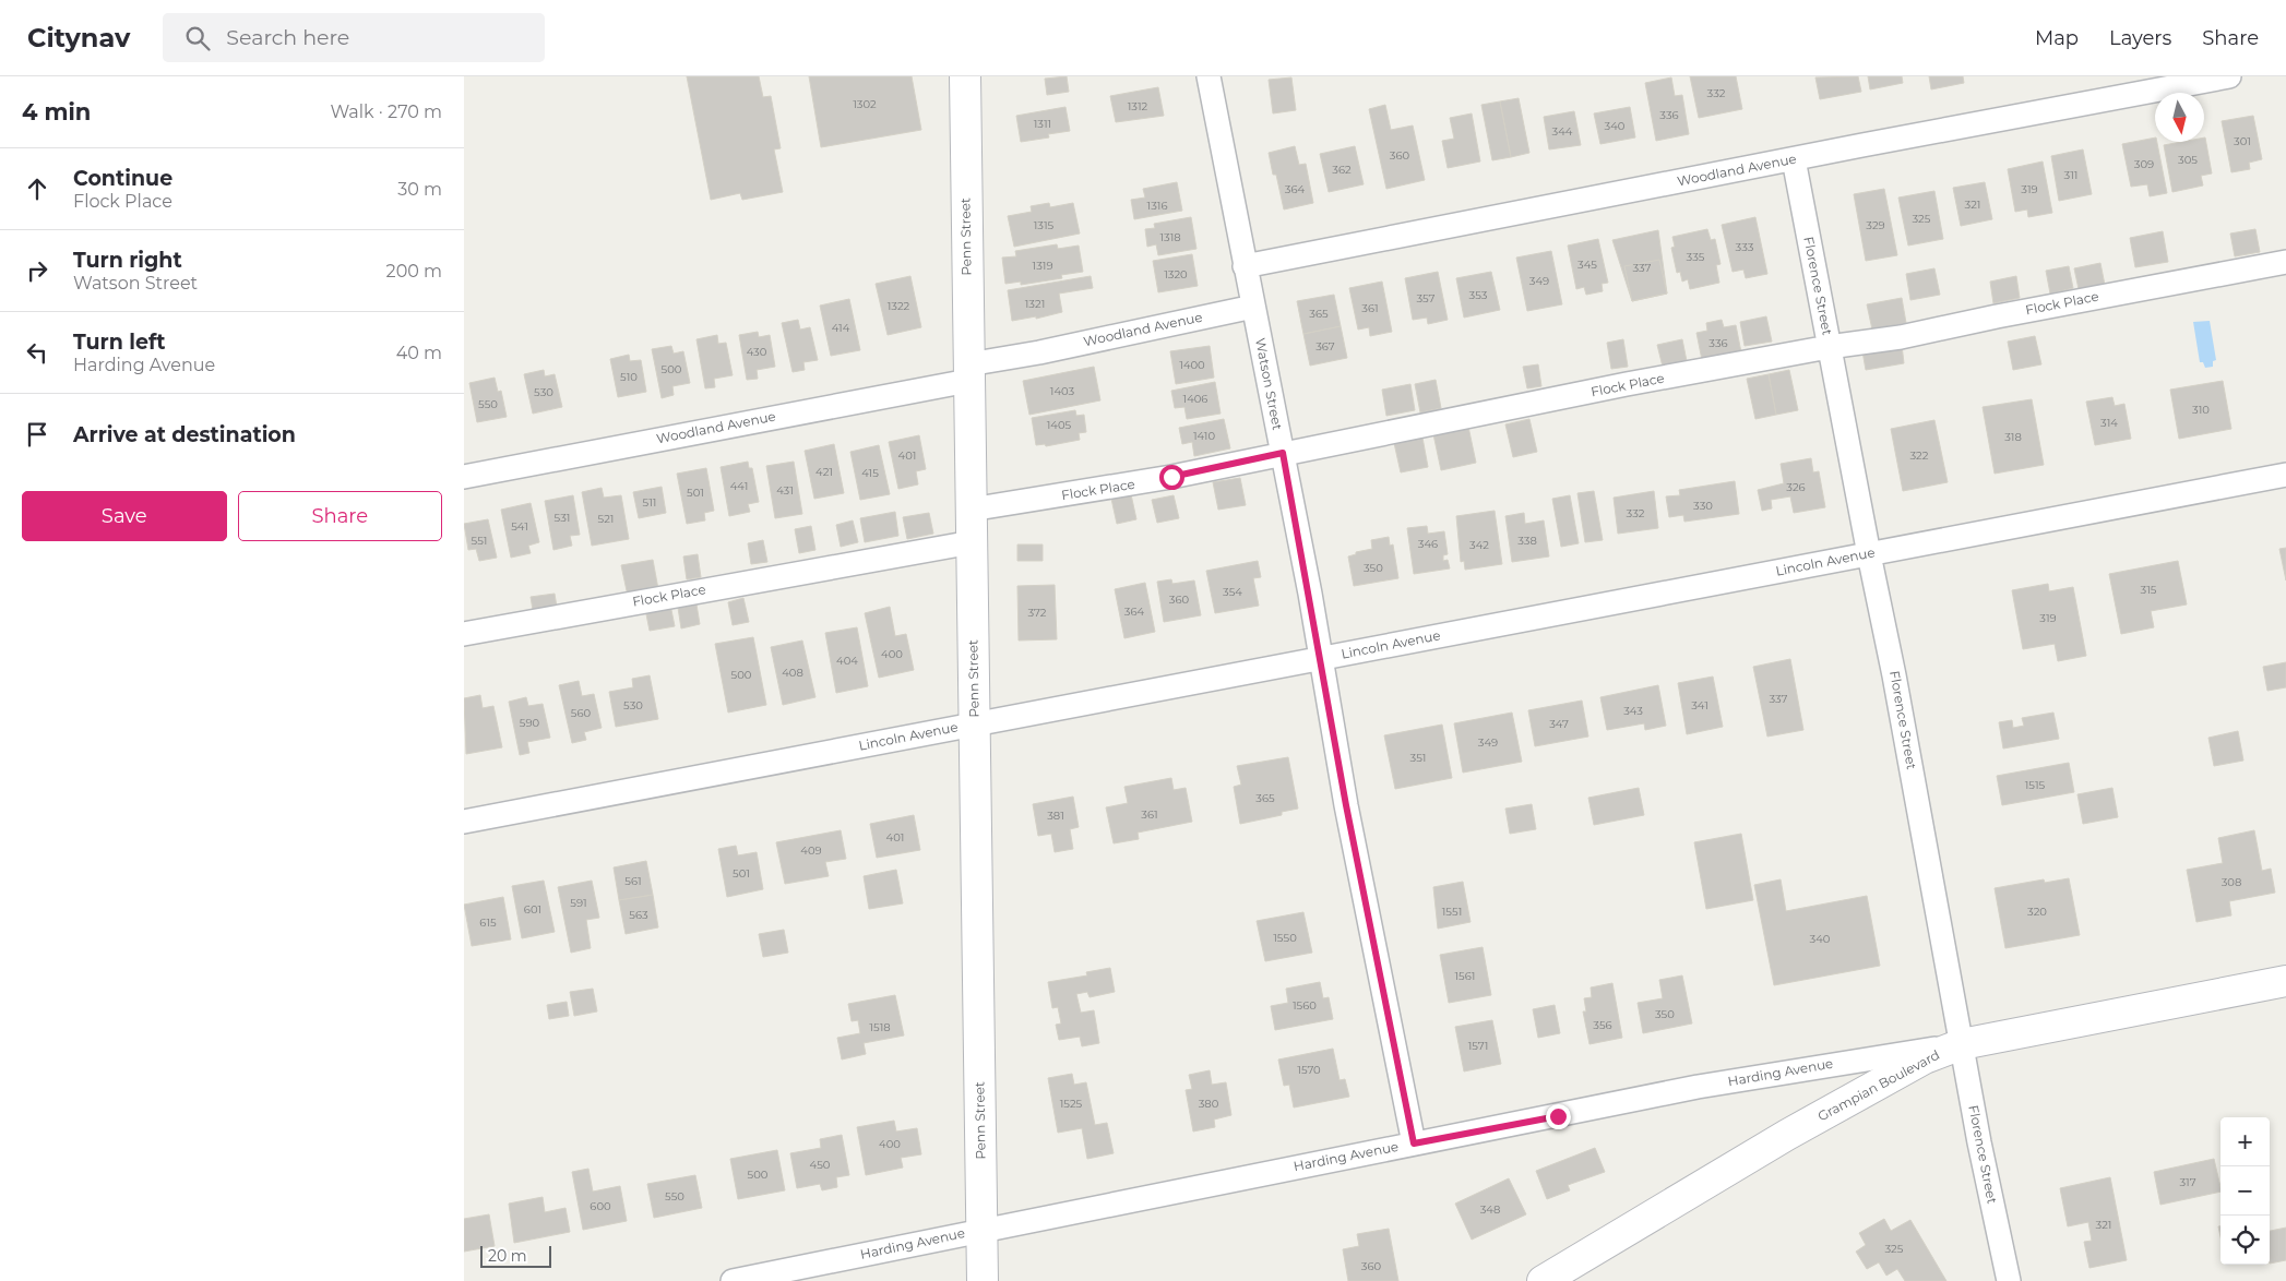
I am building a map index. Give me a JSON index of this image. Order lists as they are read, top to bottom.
{
  "streets": {
    "street": [
      "Woodland Avenue",
      "Penn Street",
      "Florence Street",
      "Flock Place",
      "Watson Street",
      "Lincoln Avenue",
      "Harding Avenue",
      "Grampian Boulevard"
    ]
  },
  "crossings": [
    ["Woodland Avenue", "Penn Street"],
    ["Woodland Avenue", "Florence Street"],
    ["Woodland Avenue", "Watson Street"],
    ["Penn Street", "Flock Place"],
    ["Penn Street", "Lincoln Avenue"],
    ["Penn Street", "Harding Avenue"],
    ["Florence Street", "Flock Place"],
    ["Florence Street", "Lincoln Avenue"],
    ["Florence Street", "Harding Avenue"],
    ["Florence Street", "Grampian Boulevard"],
    ["Flock Place", "Watson Street"],
    ["Watson Street", "Lincoln Avenue"],
    ["Watson Street", "Harding Avenue"],
    ["Harding Avenue", "Grampian Boulevard"]
  ],
  "house_numbers": [
    "332",
    "1302",
    "1312",
    "336",
    "1311",
    "340",
    "344",
    "301",
    "360",
    "305",
    "309",
    "362",
    "311",
    "364",
    "319",
    "321",
    "1316",
    "325",
    "1315",
    "329",
    "1318",
    "333",
    "335",
    "345",
    "1319",
    "337",
    "1320",
    "349",
    "353",
    "357",
    "1321",
    "1322",
    "361",
    "365",
    "414",
    "336",
    "367",
    "430",
    "1400",
    "500",
    "510",
    "1403",
    "530",
    "1406",
    "550",
    "310",
    "314",
    "1405",
    "1410",
    "318",
    "401",
    "322",
    "421",
    "415",
    "441",
    "326",
    "431",
    "501",
    "511",
    "330",
    "332",
    "531",
    "521",
    "541",
    "551",
    "338",
    "346",
    "342",
    "350",
    "315",
    "354",
    "360",
    "364",
    "372",
    "319",
    "400",
    "404",
    "408",
    "500",
    "337",
    "530",
    "341",
    "343",
    "560",
    "590",
    "347",
    "349",
    "351",
    "1515",
    "365",
    "361",
    "381",
    "401",
    "409",
    "501",
    "561",
    "308",
    "591",
    "601",
    "1551",
    "320",
    "563",
    "615",
    "1550",
    "340",
    "1561",
    "1560",
    "350",
    "356",
    "1518",
    "1571",
    "1570",
    "1525",
    "380",
    "400",
    "450",
    "500",
    "317",
    "550",
    "600",
    "348",
    "321",
    "325",
    "360"
  ],
  "scale_bar": "20 m",
  "north": "bottom",
  "page": {
    "header": "Citynav",
    "search": "Search here",
    "nav": ["Map", "Layers", "Share"],
    "heading": ["4 min", "Walk · 270 m"],
    "list": [
      ["Continue", "Flock Place", "30 m"],
      ["Turn right", "Watson Street", "200 m"],
      ["Turn left", "Harding Avenue", "40 m"],
      "Arrive at destination"
    ],
    "buttons": ["Save", "Share"],
    "map_buttons": ["+", "−"],
    "scale": "20 m"
  }
}
